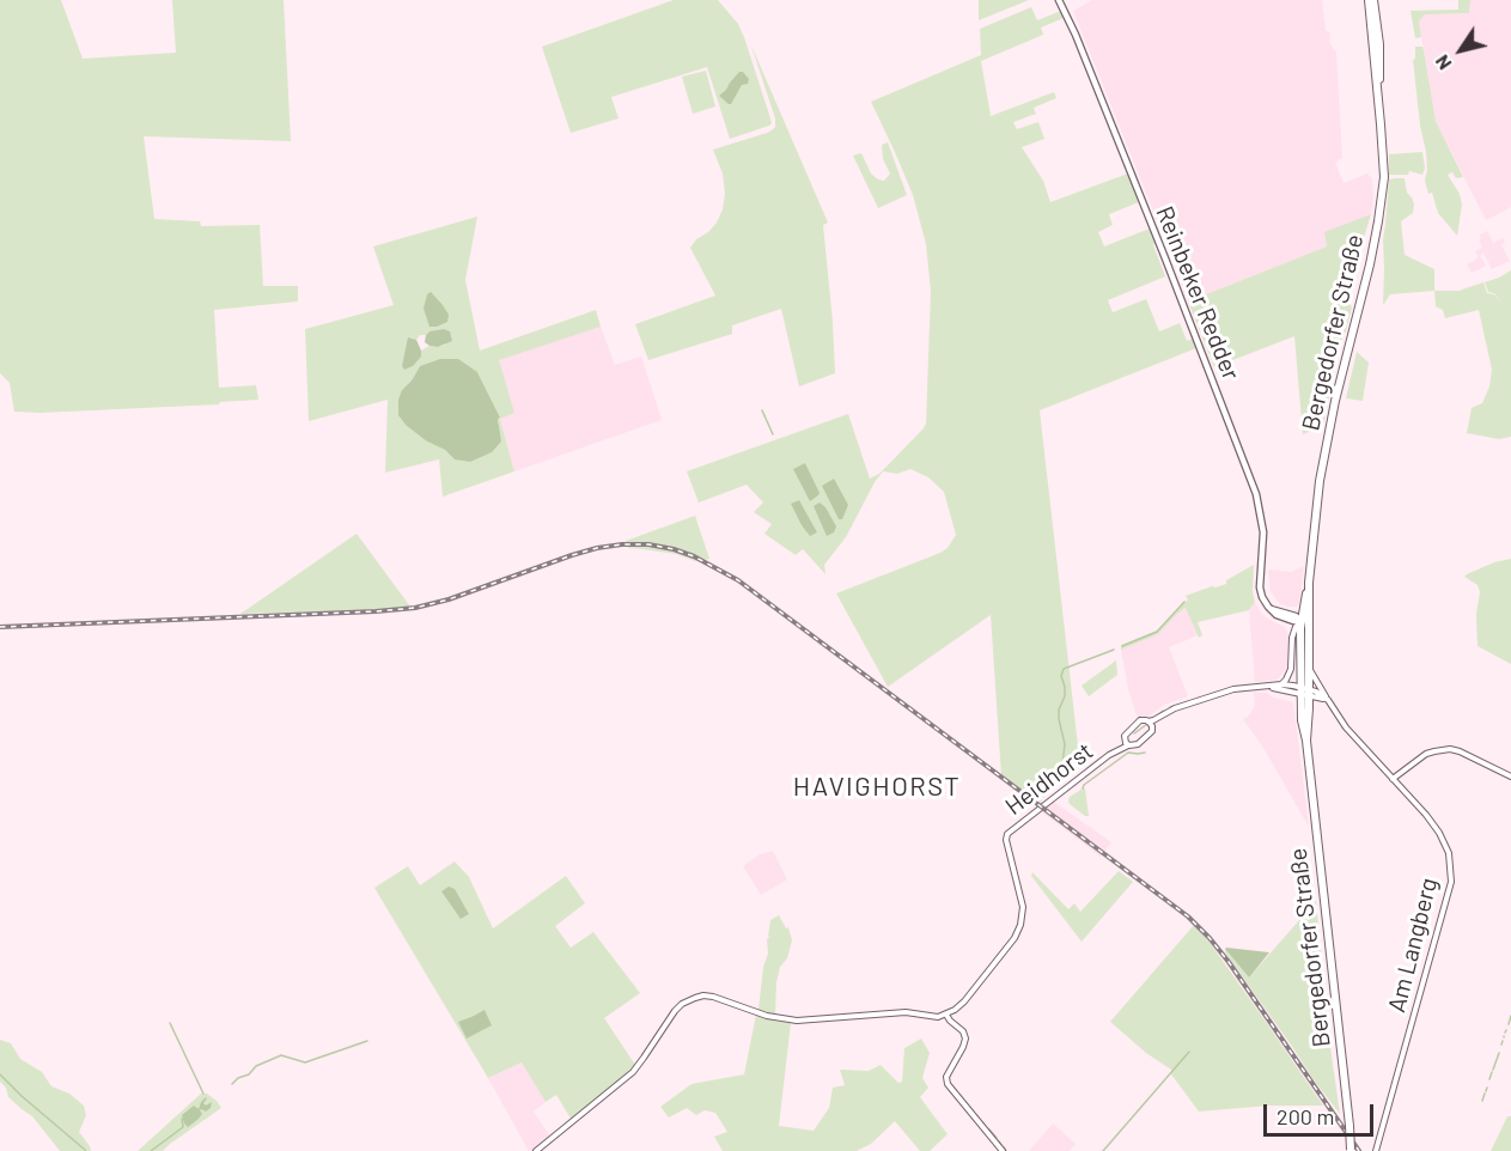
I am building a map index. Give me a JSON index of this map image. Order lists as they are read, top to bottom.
{
  "streets": {
    "main road": ["Reinbeker Redder", "Bergedorfer Straße"],
    "street": ["Heidhorst", "Am Langberg"]
  },
  "crossings": [
    ["Reinbeker Redder", "Bergedorfer Straße"],
    ["Bergedorfer Straße", "Heidhorst"],
    ["Bergedorfer Straße", "Am Langberg"],
    ["Heidhorst", "Am Langberg"]
  ],
  "districts": ["HAVIGHORST"],
  "scale_bar": "200 m",
  "north": "bottom left"
}
